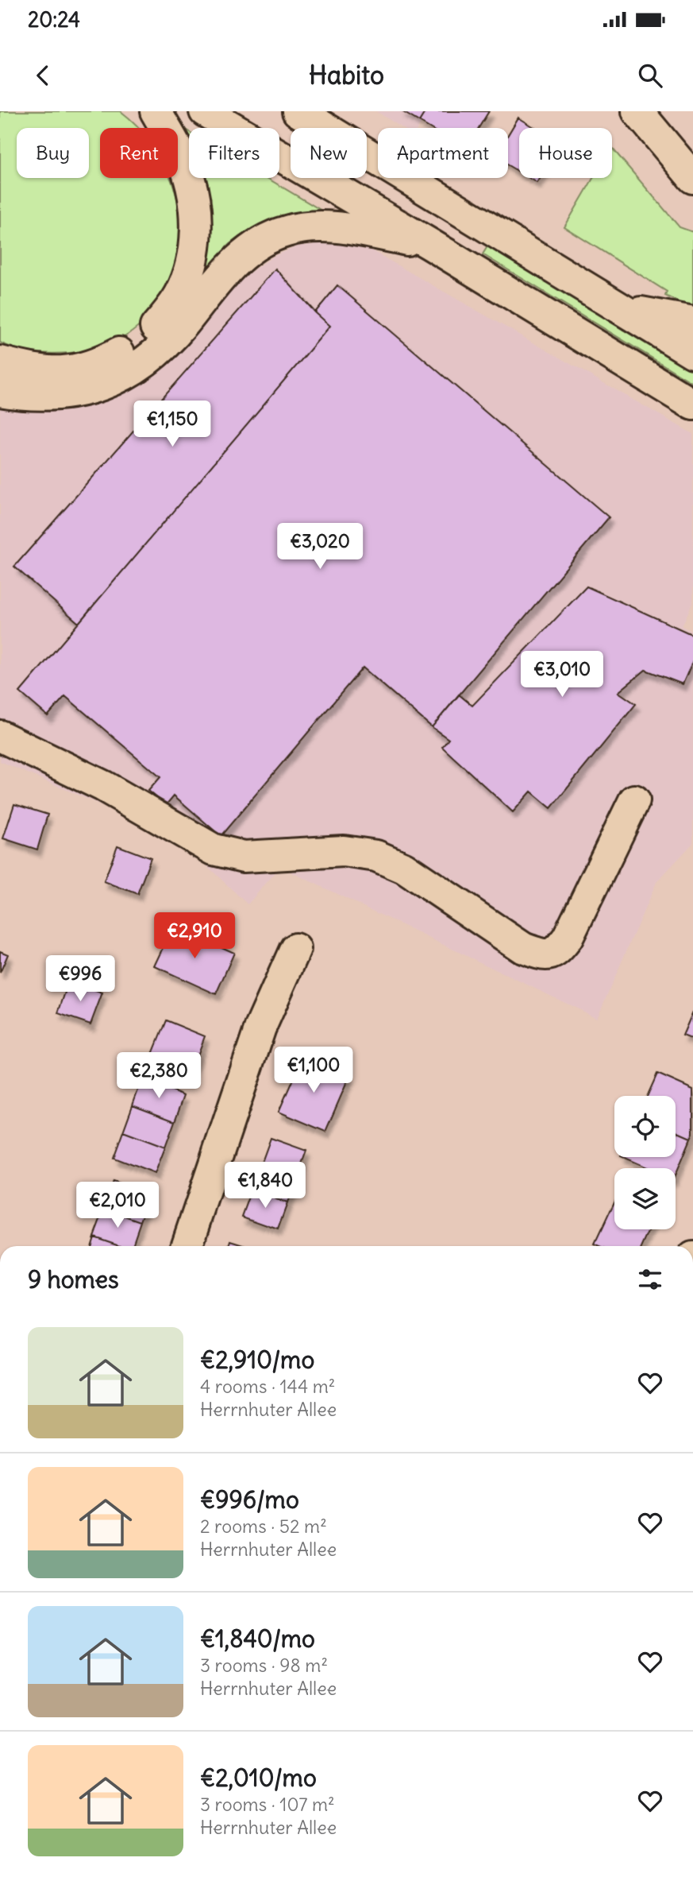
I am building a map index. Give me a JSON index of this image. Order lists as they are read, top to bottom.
{
  "page": {
    "status": "20:24",
    "header": "Habito",
    "chip": [
      "Buy",
      "Rent",
      "Filters",
      "New",
      "Apartment",
      "House"
    ],
    "price": [
      "€1,150",
      "€3,020",
      "€3,010",
      "€2,910",
      "€996",
      "€1,100",
      "€2,380",
      "€1,840",
      "€2,010"
    ],
    "heading": "9 homes",
    "list": [
      {
        "name": "€2,910/mo",
        "note": "4 rooms · 144 m² · Herrnhuter Allee"
      },
      {
        "name": "€996/mo",
        "note": "2 rooms · 52 m² · Herrnhuter Allee"
      },
      {
        "name": "€1,840/mo",
        "note": "3 rooms · 98 m² · Herrnhuter Allee"
      },
      {
        "name": "€2,010/mo",
        "note": "3 rooms · 107 m² · Herrnhuter Allee"
      }
    ]
  }
}
